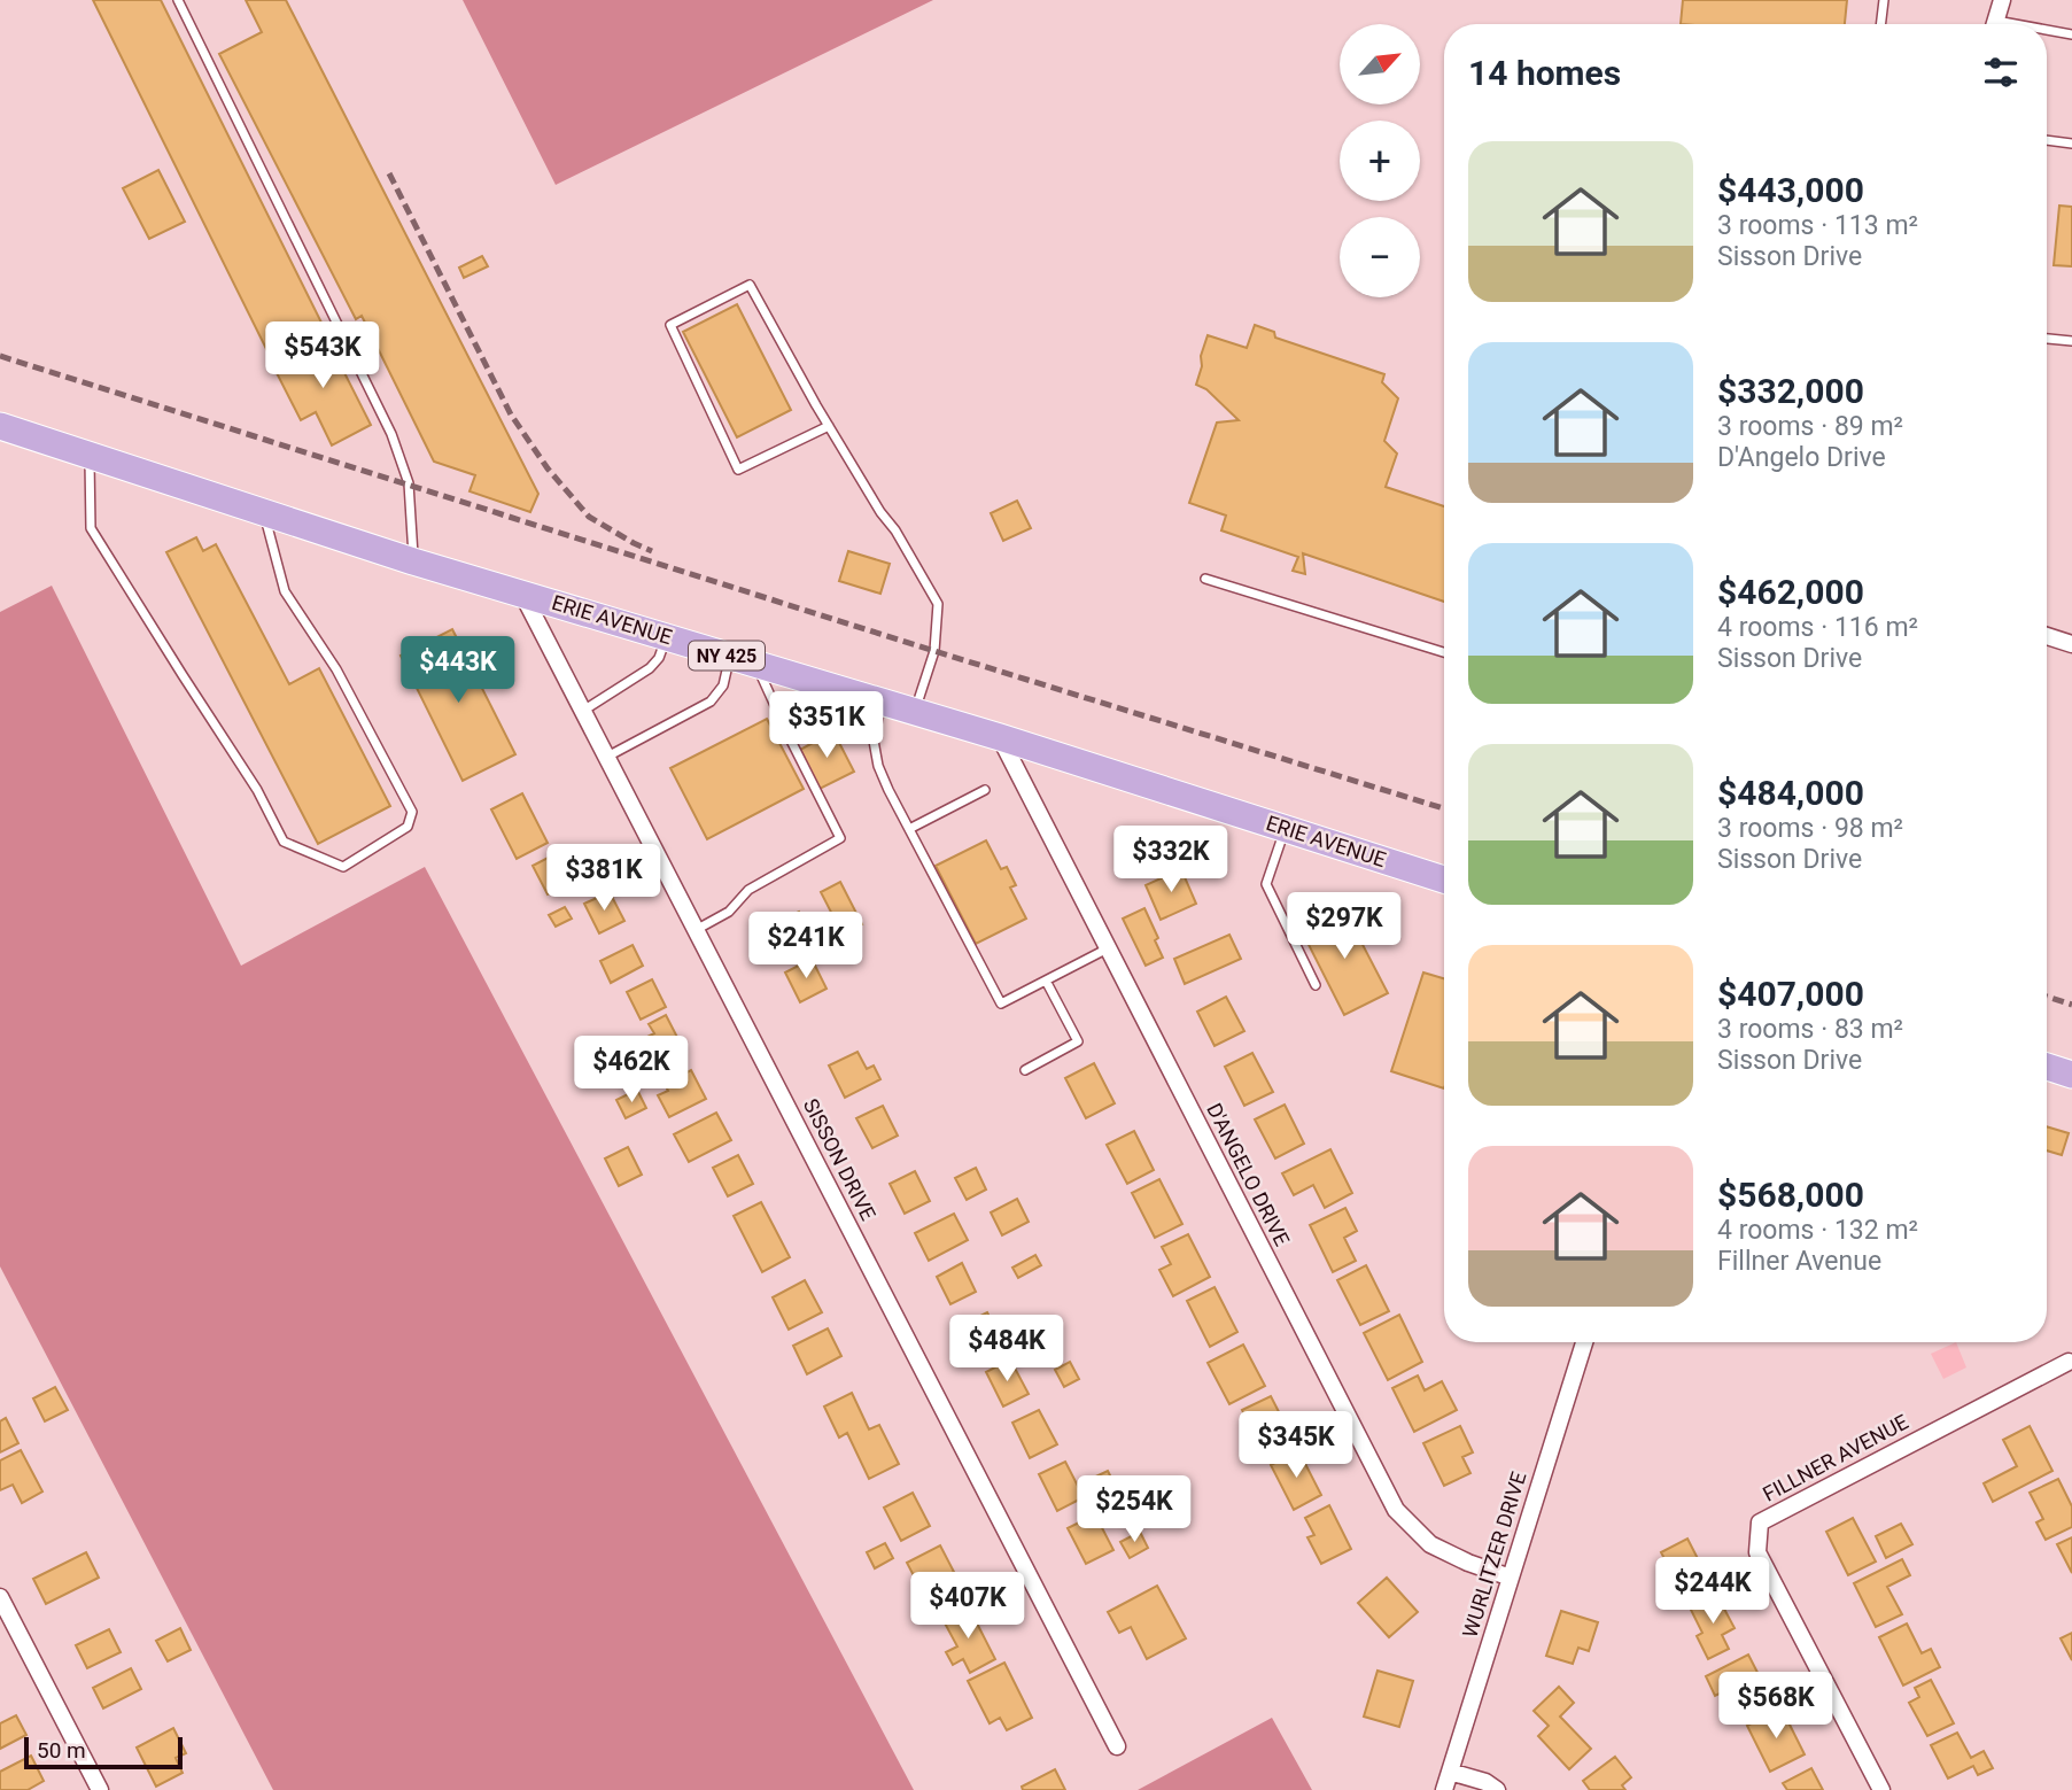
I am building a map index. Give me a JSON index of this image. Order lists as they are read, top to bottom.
{
  "streets": {
    "main road": ["ERIE AVENUE", "NY 425"],
    "street": [
      "SISSON DRIVE",
      "D'ANGELO DRIVE",
      "FILLNER AVENUE",
      "WURLITZER DRIVE"
    ]
  },
  "crossings": [
    ["ERIE AVENUE", "SISSON DRIVE"],
    ["ERIE AVENUE", "D'ANGELO DRIVE"],
    ["D'ANGELO DRIVE", "WURLITZER DRIVE"]
  ],
  "scale_bar": "50 m",
  "north": "top right",
  "page": {
    "map_buttons": ["+", "−"],
    "heading": "14 homes",
    "list": [
      {
        "name": "$443,000",
        "note": "3 rooms · 113 m² · Sisson Drive"
      },
      {
        "name": "$332,000",
        "note": "3 rooms · 89 m² · D'Angelo Drive"
      },
      {
        "name": "$462,000",
        "note": "4 rooms · 116 m² · Sisson Drive"
      },
      {
        "name": "$484,000",
        "note": "3 rooms · 98 m² · Sisson Drive"
      },
      {
        "name": "$407,000",
        "note": "3 rooms · 83 m² · Sisson Drive"
      },
      {
        "name": "$568,000",
        "note": "4 rooms · 132 m² · Fillner Avenue"
      }
    ],
    "price": [
      "$543K",
      "$443K",
      "$351K",
      "$332K",
      "$381K",
      "$297K",
      "$241K",
      "$462K",
      "$484K",
      "$345K",
      "$254K",
      "$244K",
      "$407K",
      "$568K"
    ],
    "scale": "50 m"
  }
}
